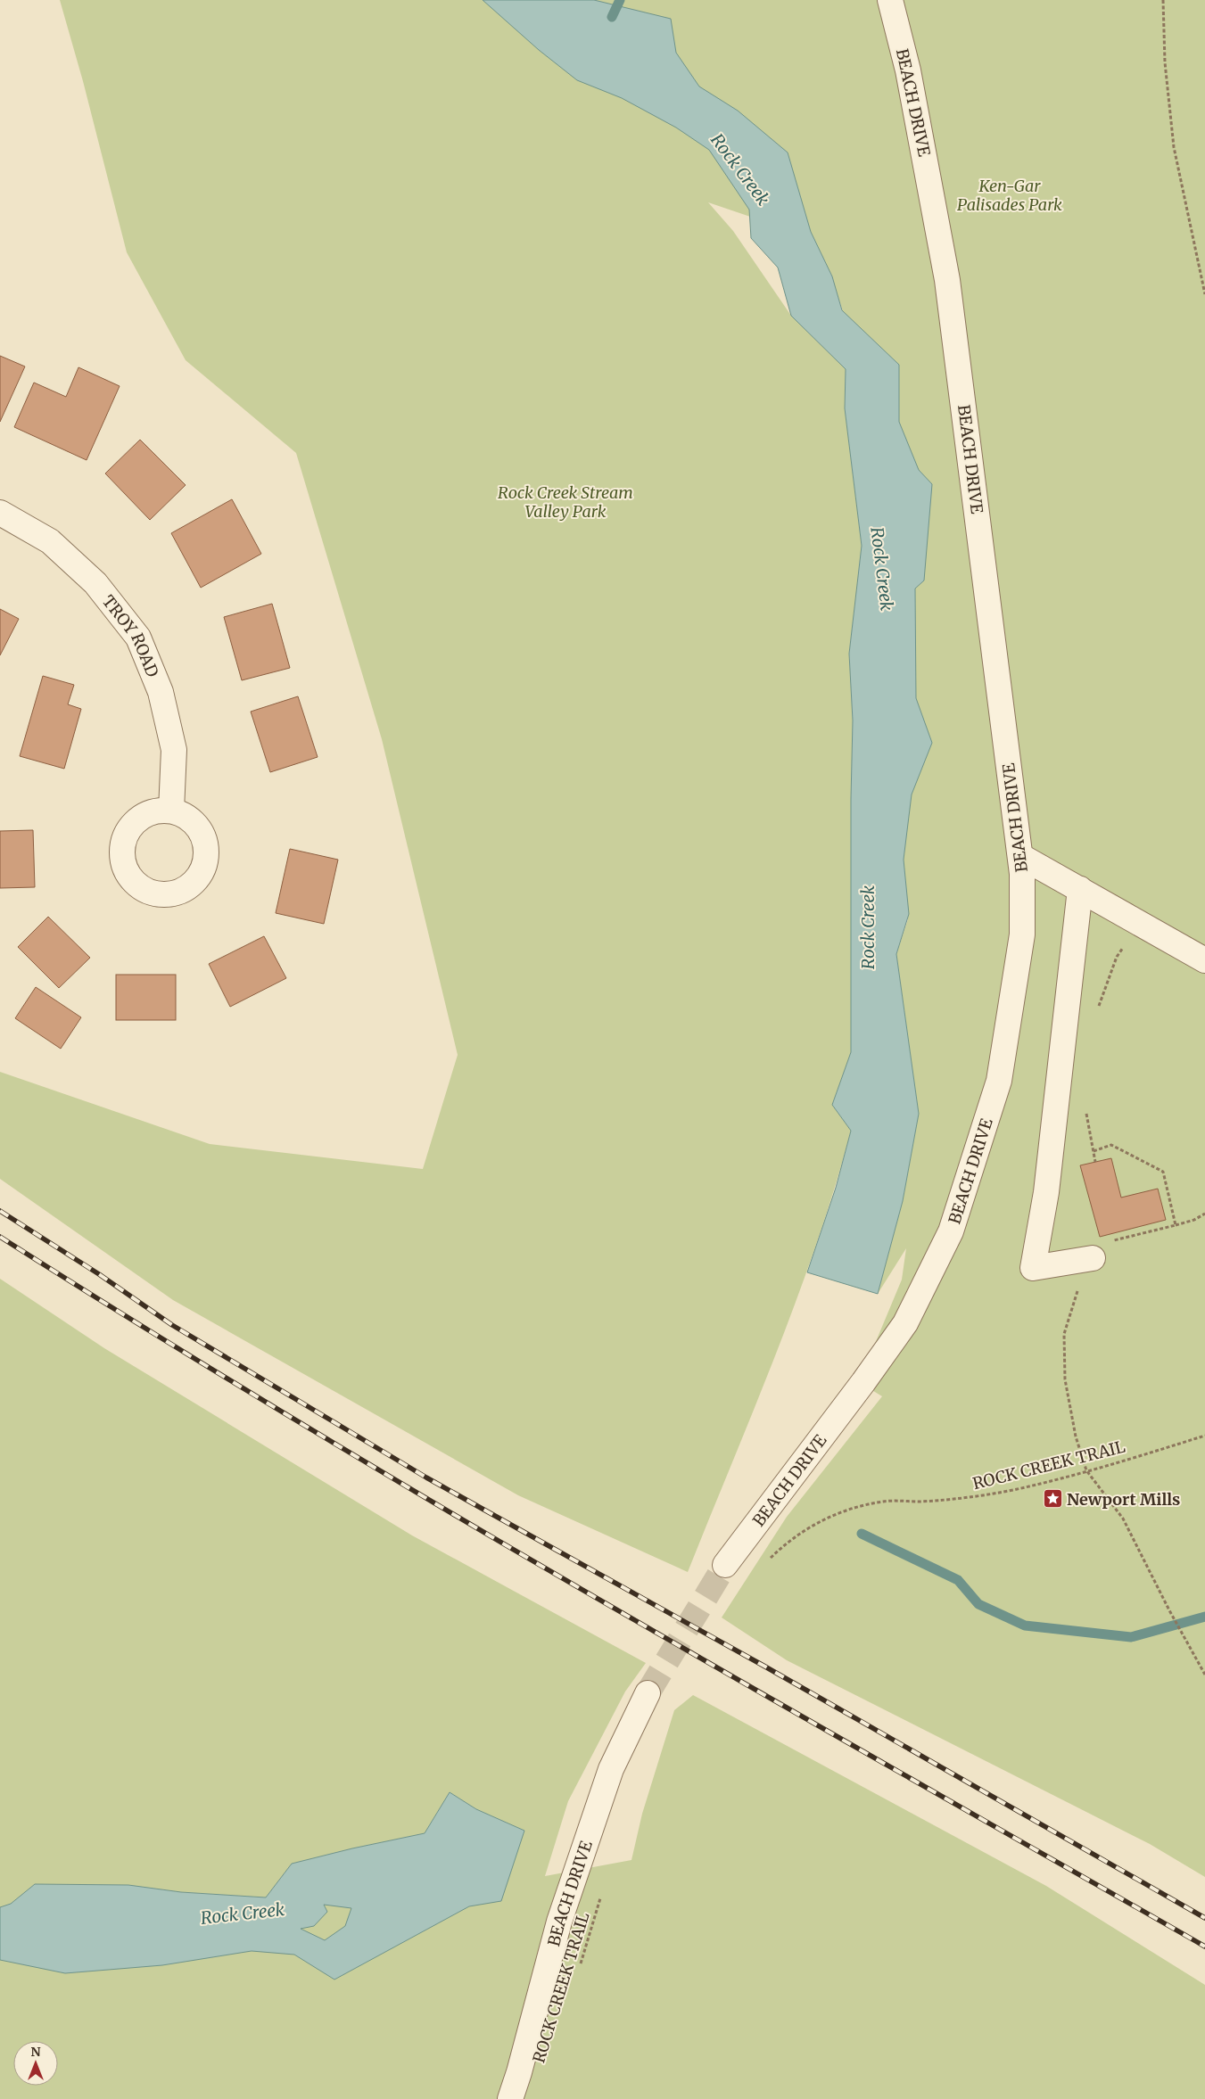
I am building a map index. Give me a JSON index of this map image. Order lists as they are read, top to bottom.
{
  "streets": {
    "street": ["BEACH DRIVE", "TROY ROAD"],
    "path": ["ROCK CREEK TRAIL"]
  },
  "water": ["Rock Creek"],
  "parks": ["Ken-Gar Palisades Park", "Rock Creek Stream Valley Park"],
  "places": {
    "place": ["Newport Mills"]
  },
  "north": "top"
}
